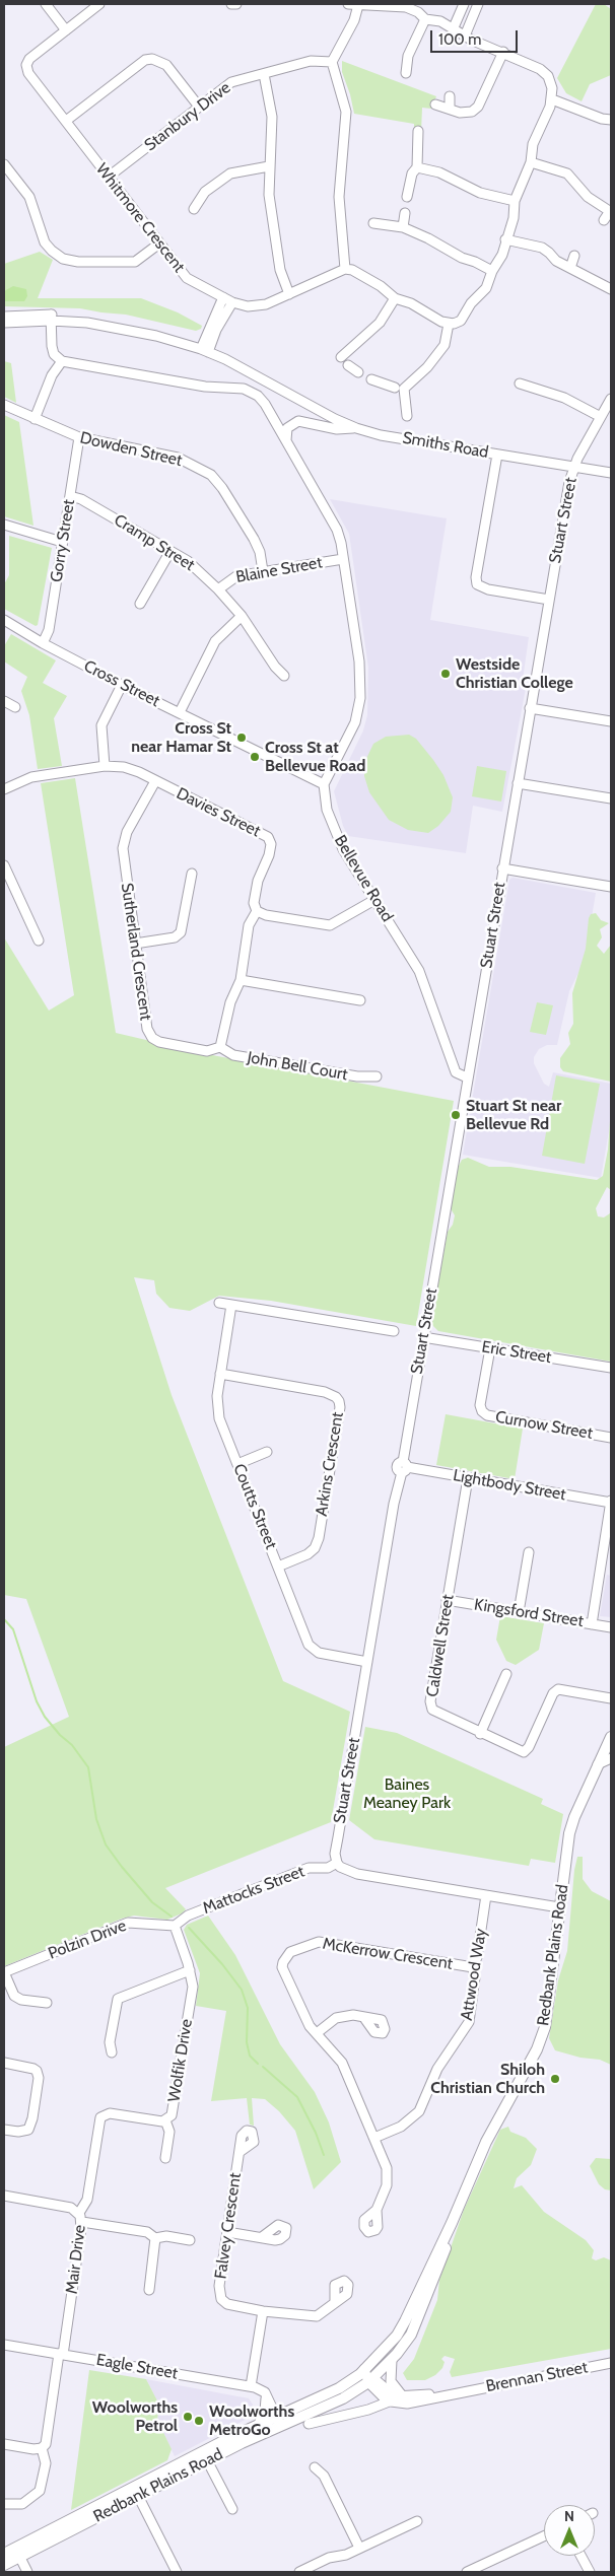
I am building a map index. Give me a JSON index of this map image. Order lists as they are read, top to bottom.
{
  "streets": {
    "main road": ["Redbank Plains Road"],
    "street": [
      "Stanbury Drive",
      "Whitmore Crescent",
      "Smiths Road",
      "Dowden Street",
      "Stuart Street",
      "Gorry Street",
      "Cramp Street",
      "Blaine Street",
      "Cross Street",
      "Davies Street",
      "Bellevue Road",
      "Sutherland Crescent",
      "John Bell Court",
      "Eric Street",
      "Curnow Street",
      "Arkins Crescent",
      "Lightbody Street",
      "Coutts Street",
      "Kingsford Street",
      "Caldwell Street",
      "Mattocks Street",
      "Polzin Drive",
      "McKerrow Crescent",
      "Attwood Way",
      "Wolfik Drive",
      "Falvey Crescent",
      "Mair Drive",
      "Eagle Street",
      "Brennan Street"
    ]
  },
  "crossings": [
    ["Stanbury Drive", "Whitmore Crescent"],
    ["Smiths Road", "Stuart Street"],
    ["Dowden Street", "Gorry Street"],
    ["Dowden Street", "Blaine Street"],
    ["Stuart Street", "Bellevue Road"],
    ["Stuart Street", "Eric Street"],
    ["Stuart Street", "Lightbody Street"],
    ["Stuart Street", "Coutts Street"],
    ["Stuart Street", "Mattocks Street"],
    ["Gorry Street", "Cramp Street"],
    ["Gorry Street", "Cross Street"],
    ["Cramp Street", "Blaine Street"],
    ["Cross Street", "Bellevue Road"],
    ["Davies Street", "Sutherland Crescent"],
    ["Sutherland Crescent", "John Bell Court"],
    ["Eric Street", "Curnow Street"],
    ["Arkins Crescent", "Coutts Street"],
    ["Lightbody Street", "Caldwell Street"],
    ["Kingsford Street", "Caldwell Street"],
    ["Mattocks Street", "Polzin Drive"],
    ["Mattocks Street", "Wolfik Drive"],
    ["Polzin Drive", "Wolfik Drive"],
    ["McKerrow Crescent", "Attwood Way"],
    ["Redbank Plains Road", "Eagle Street"],
    ["Wolfik Drive", "Mair Drive"],
    ["Mair Drive", "Eagle Street"]
  ],
  "parks": ["Baines Meaney Park"],
  "places": [
    "Westside Christian College",
    "Cross St near Hamar St",
    "Cross St at Bellevue Road",
    "Stuart St near Bellevue Rd",
    "Shiloh Christian Church",
    "Woolworths Petrol",
    "Woolworths MetroGo"
  ],
  "scale_bar": "100 m",
  "north": "top"
}
